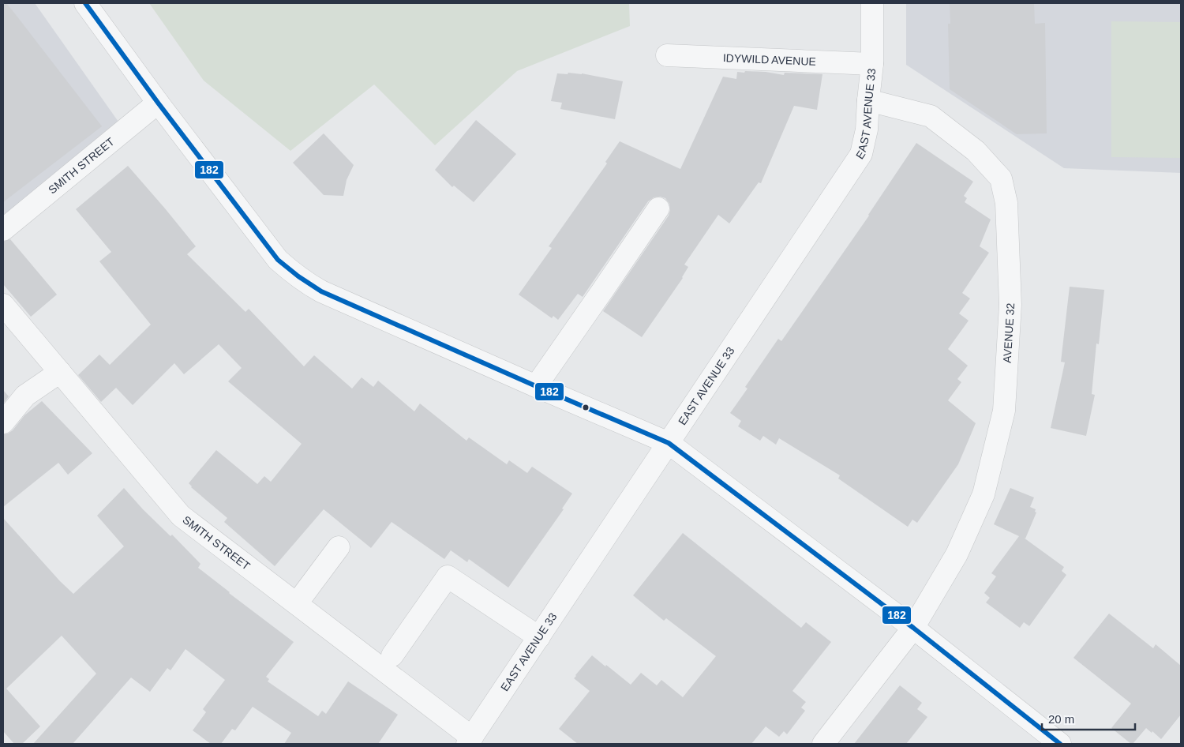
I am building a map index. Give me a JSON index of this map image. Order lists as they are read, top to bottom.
{
  "streets": {
    "street": [
      "IDYWILD AVENUE",
      "EAST AVENUE 33",
      "SMITH STREET",
      "AVENUE 32"
    ]
  },
  "crossings": [
    ["IDYWILD AVENUE", "EAST AVENUE 33"],
    ["EAST AVENUE 33", "SMITH STREET"],
    ["EAST AVENUE 33", "AVENUE 32"]
  ],
  "lines": ["transit line 182"],
  "scale_bar": "20 m"
}
